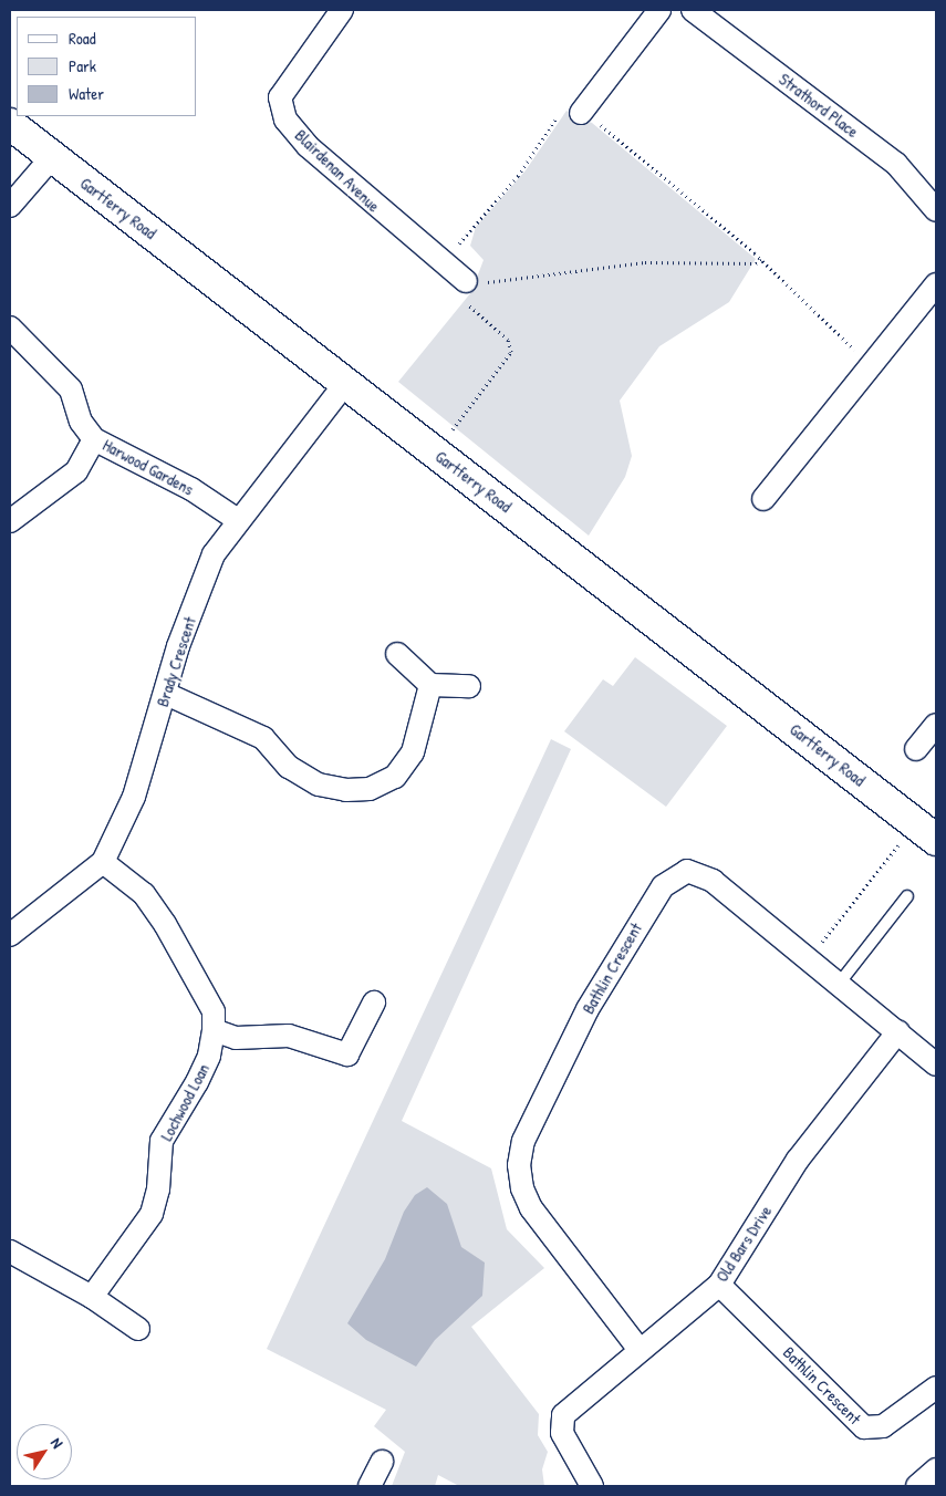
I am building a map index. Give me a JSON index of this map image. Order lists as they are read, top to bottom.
{
  "streets": {
    "street": [
      "Strathord Place",
      "Blairdenan Avenue",
      "Gartferry Road",
      "Harwood Gardens",
      "Brady Crescent",
      "Bathlin Crescent",
      "Lochwood Loan",
      "Old Bars Drive"
    ]
  },
  "crossings": [
    ["Gartferry Road", "Brady Crescent"],
    ["Harwood Gardens", "Brady Crescent"],
    ["Brady Crescent", "Lochwood Loan"],
    ["Bathlin Crescent", "Old Bars Drive"]
  ],
  "legend": ["Road", "Park", "Water"],
  "north": "top right"
}
